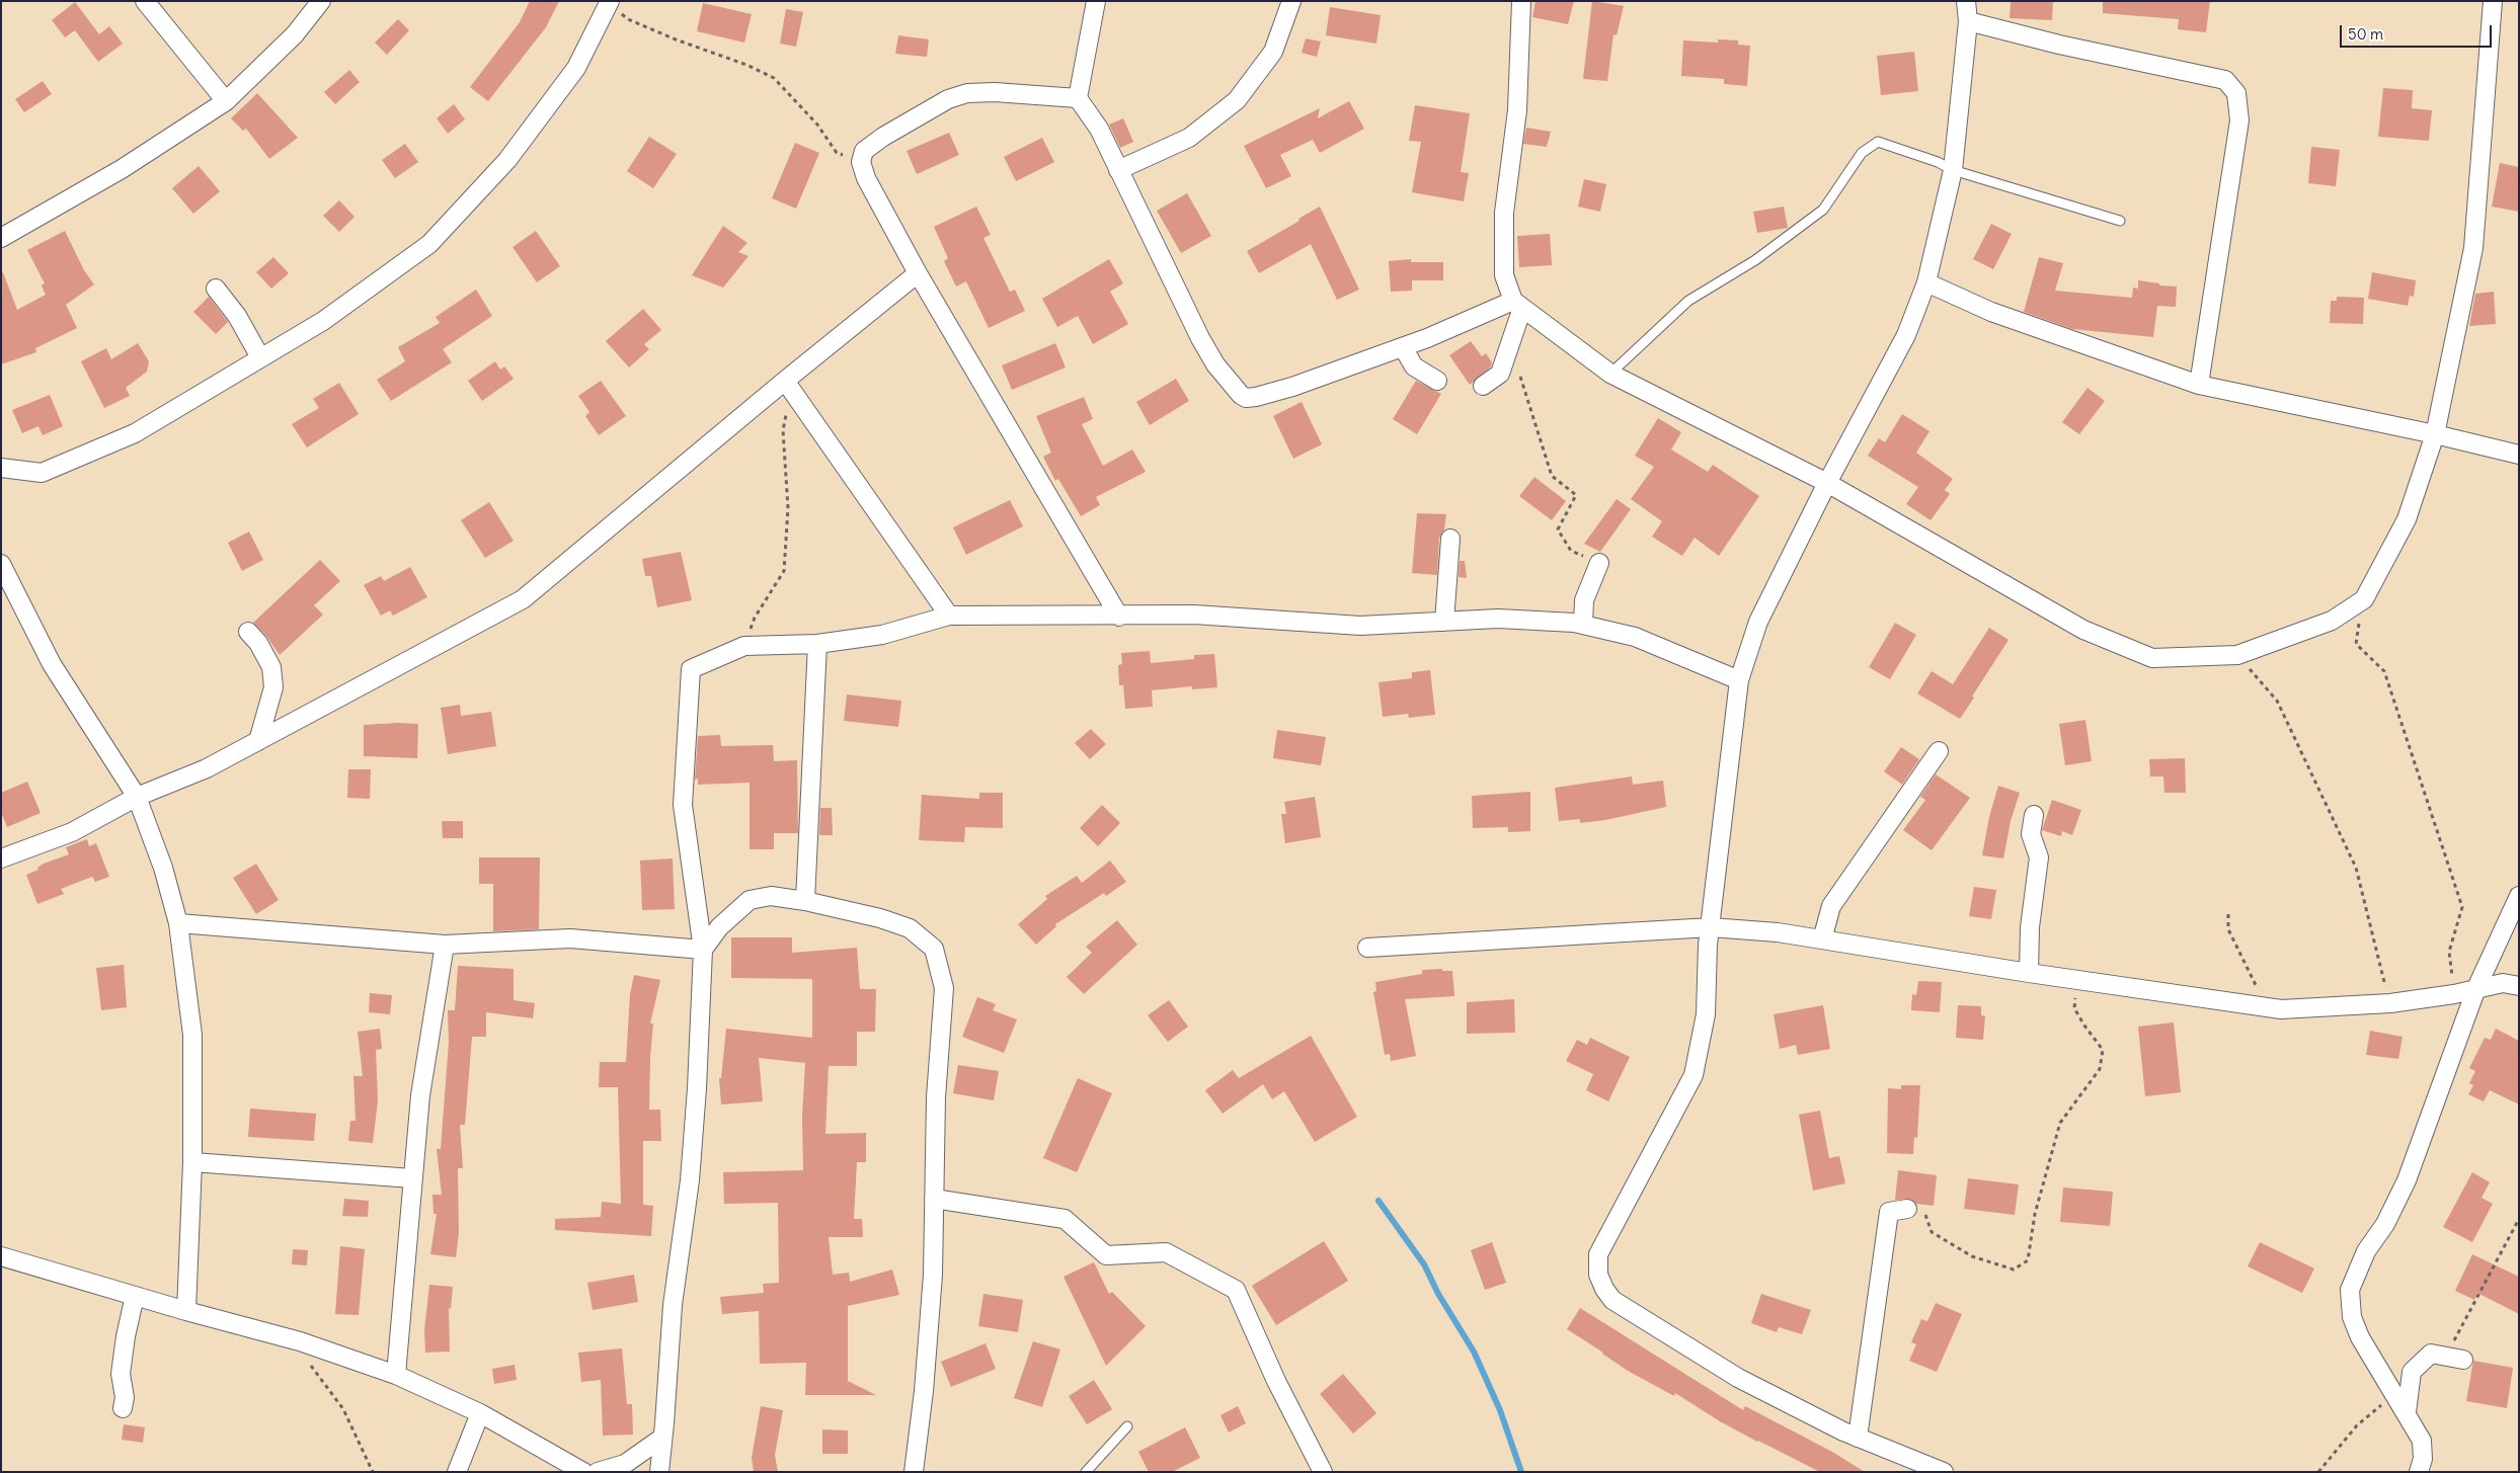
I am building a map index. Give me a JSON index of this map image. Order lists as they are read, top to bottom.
{
  "scale_bar": "50 m"
}
